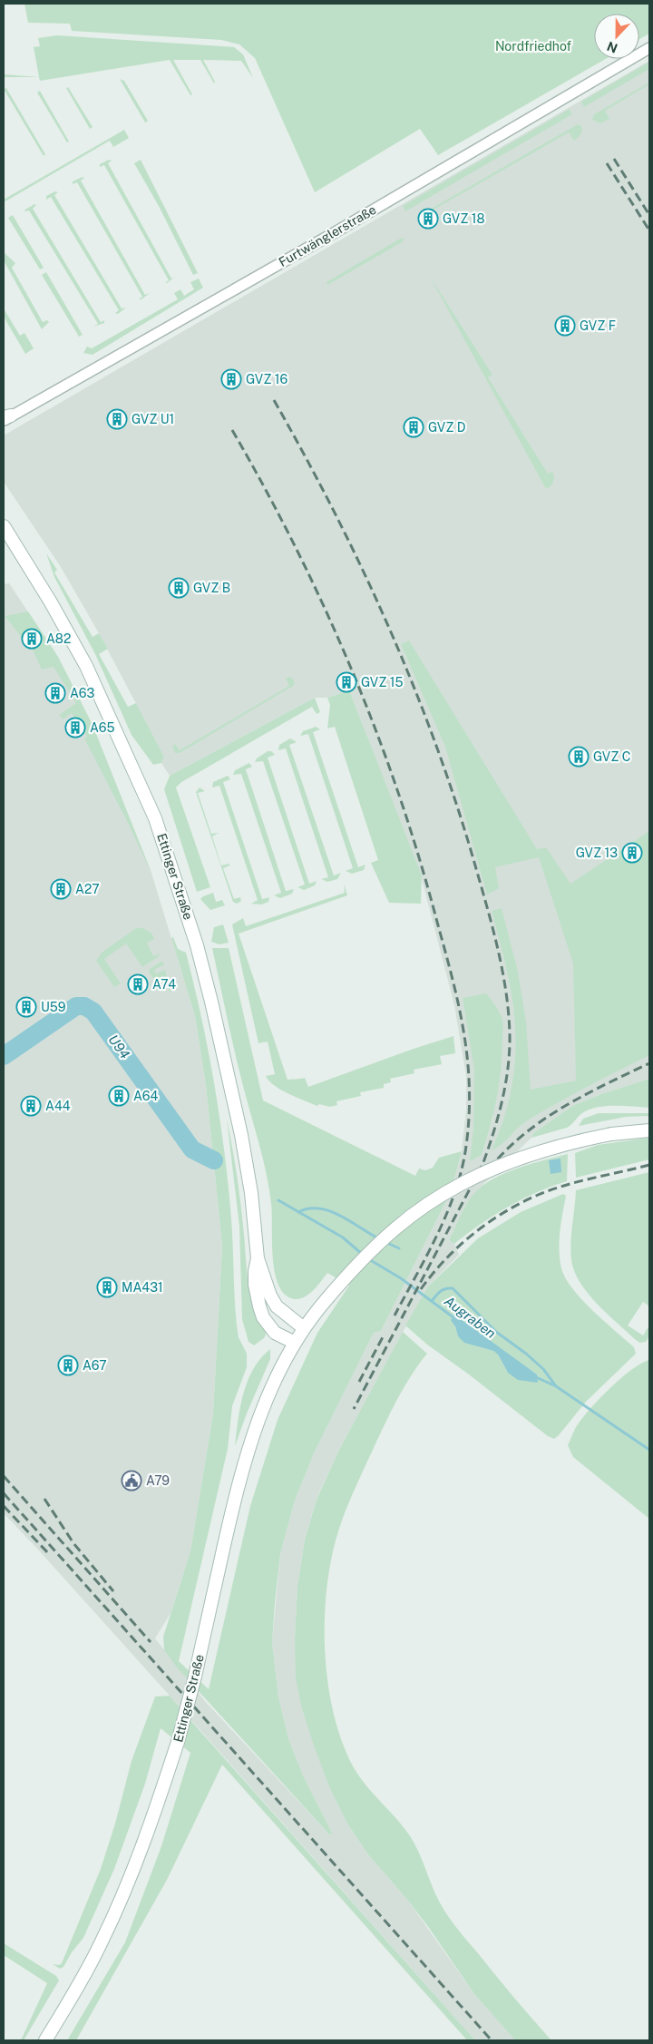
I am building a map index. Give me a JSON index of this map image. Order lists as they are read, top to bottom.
{
  "streets": {
    "main road": ["Ettinger Straße"],
    "street": ["Furtwänglerstraße"]
  },
  "water": ["U94", "Augraben"],
  "parks": ["Nordfriedhof"],
  "places": {
    "building": [
      "GVZ 18",
      "GVZ F",
      "GVZ 16",
      "GVZ U1",
      "GVZ D",
      "GVZ B",
      "A82",
      "GVZ 15",
      "A63",
      "A65",
      "GVZ C",
      "GVZ 13",
      "A27",
      "A74",
      "U59",
      "A64",
      "A44",
      "MA431",
      "A67"
    ],
    "public building": ["A79"]
  },
  "north": "bottom"
}
